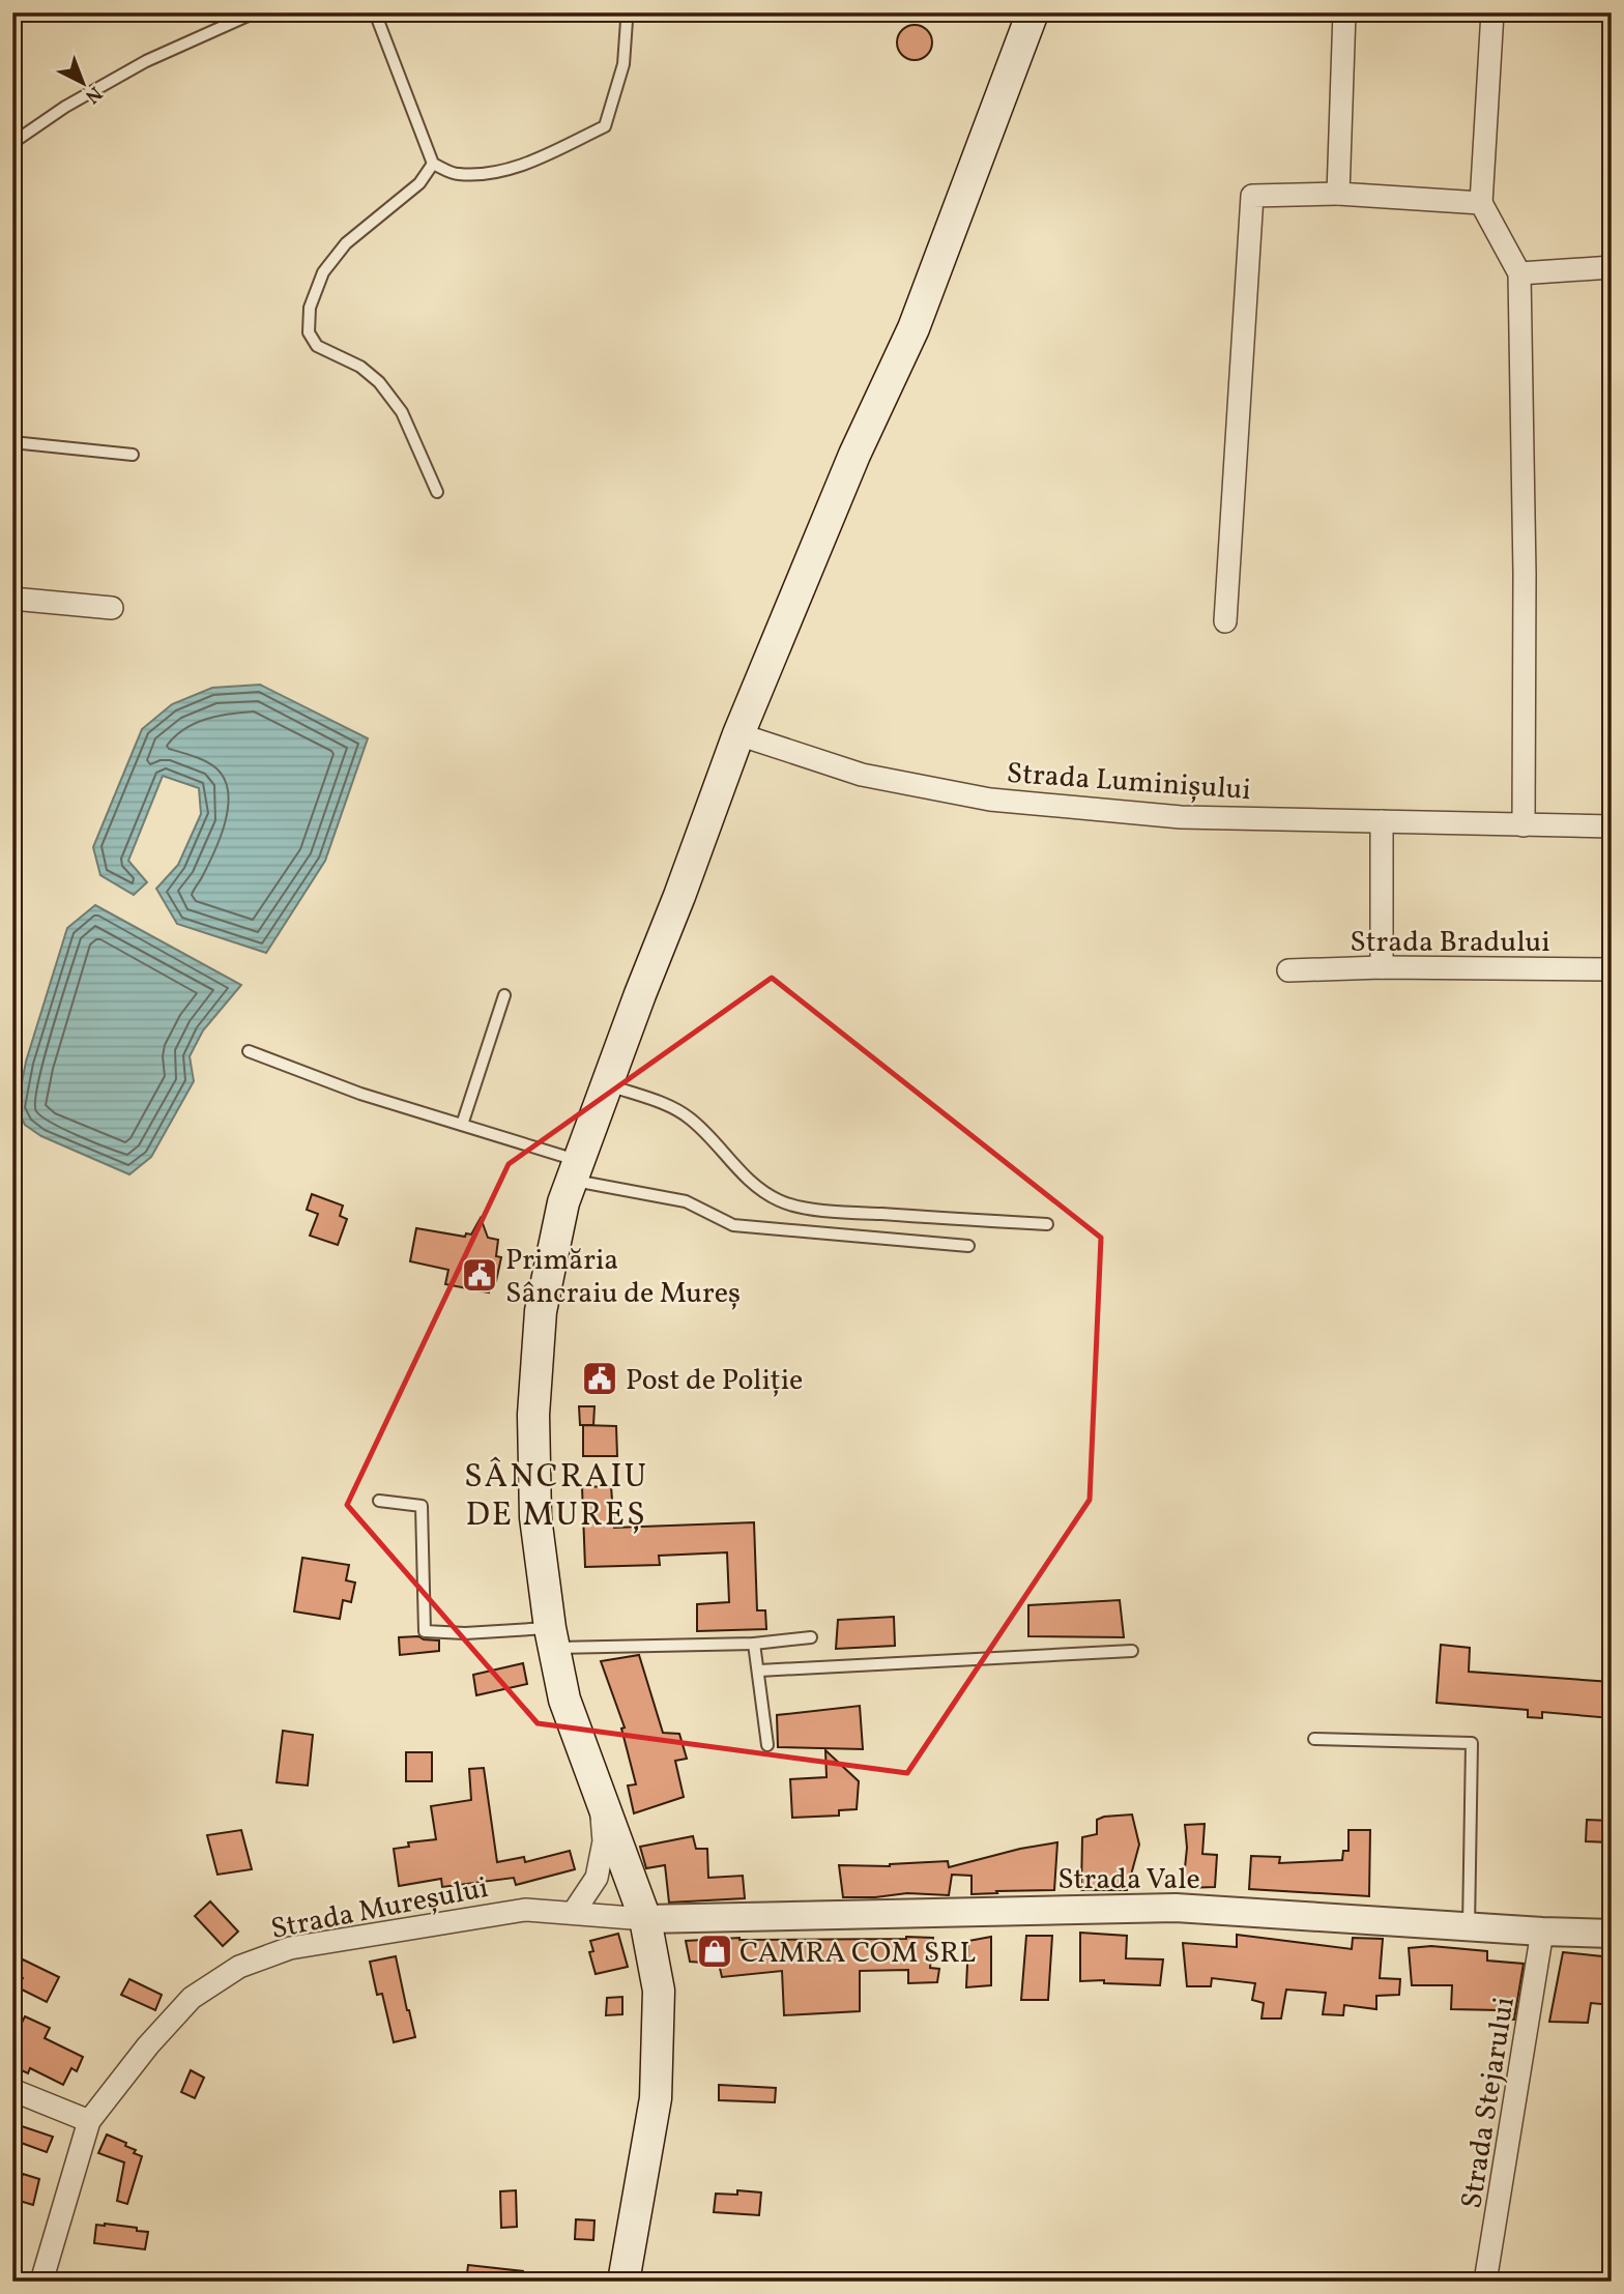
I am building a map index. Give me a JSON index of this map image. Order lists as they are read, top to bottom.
{
  "streets": {
    "street": [
      "Strada Luminișului",
      "Strada Bradului",
      "Strada Vale",
      "Strada Mureșului",
      "Strada Stejarului"
    ]
  },
  "crossings": [
    ["Strada Vale", "Strada Mureșului"],
    ["Strada Vale", "Strada Stejarului"]
  ],
  "districts": ["SÂNCRAIU DE MUREȘ"],
  "places": {
    "public building": ["Primăria Sâncraiu de Mureș", "Post de Poliție"],
    "shop": ["CAMRA COM SRL"]
  },
  "north": "bottom right"
}
